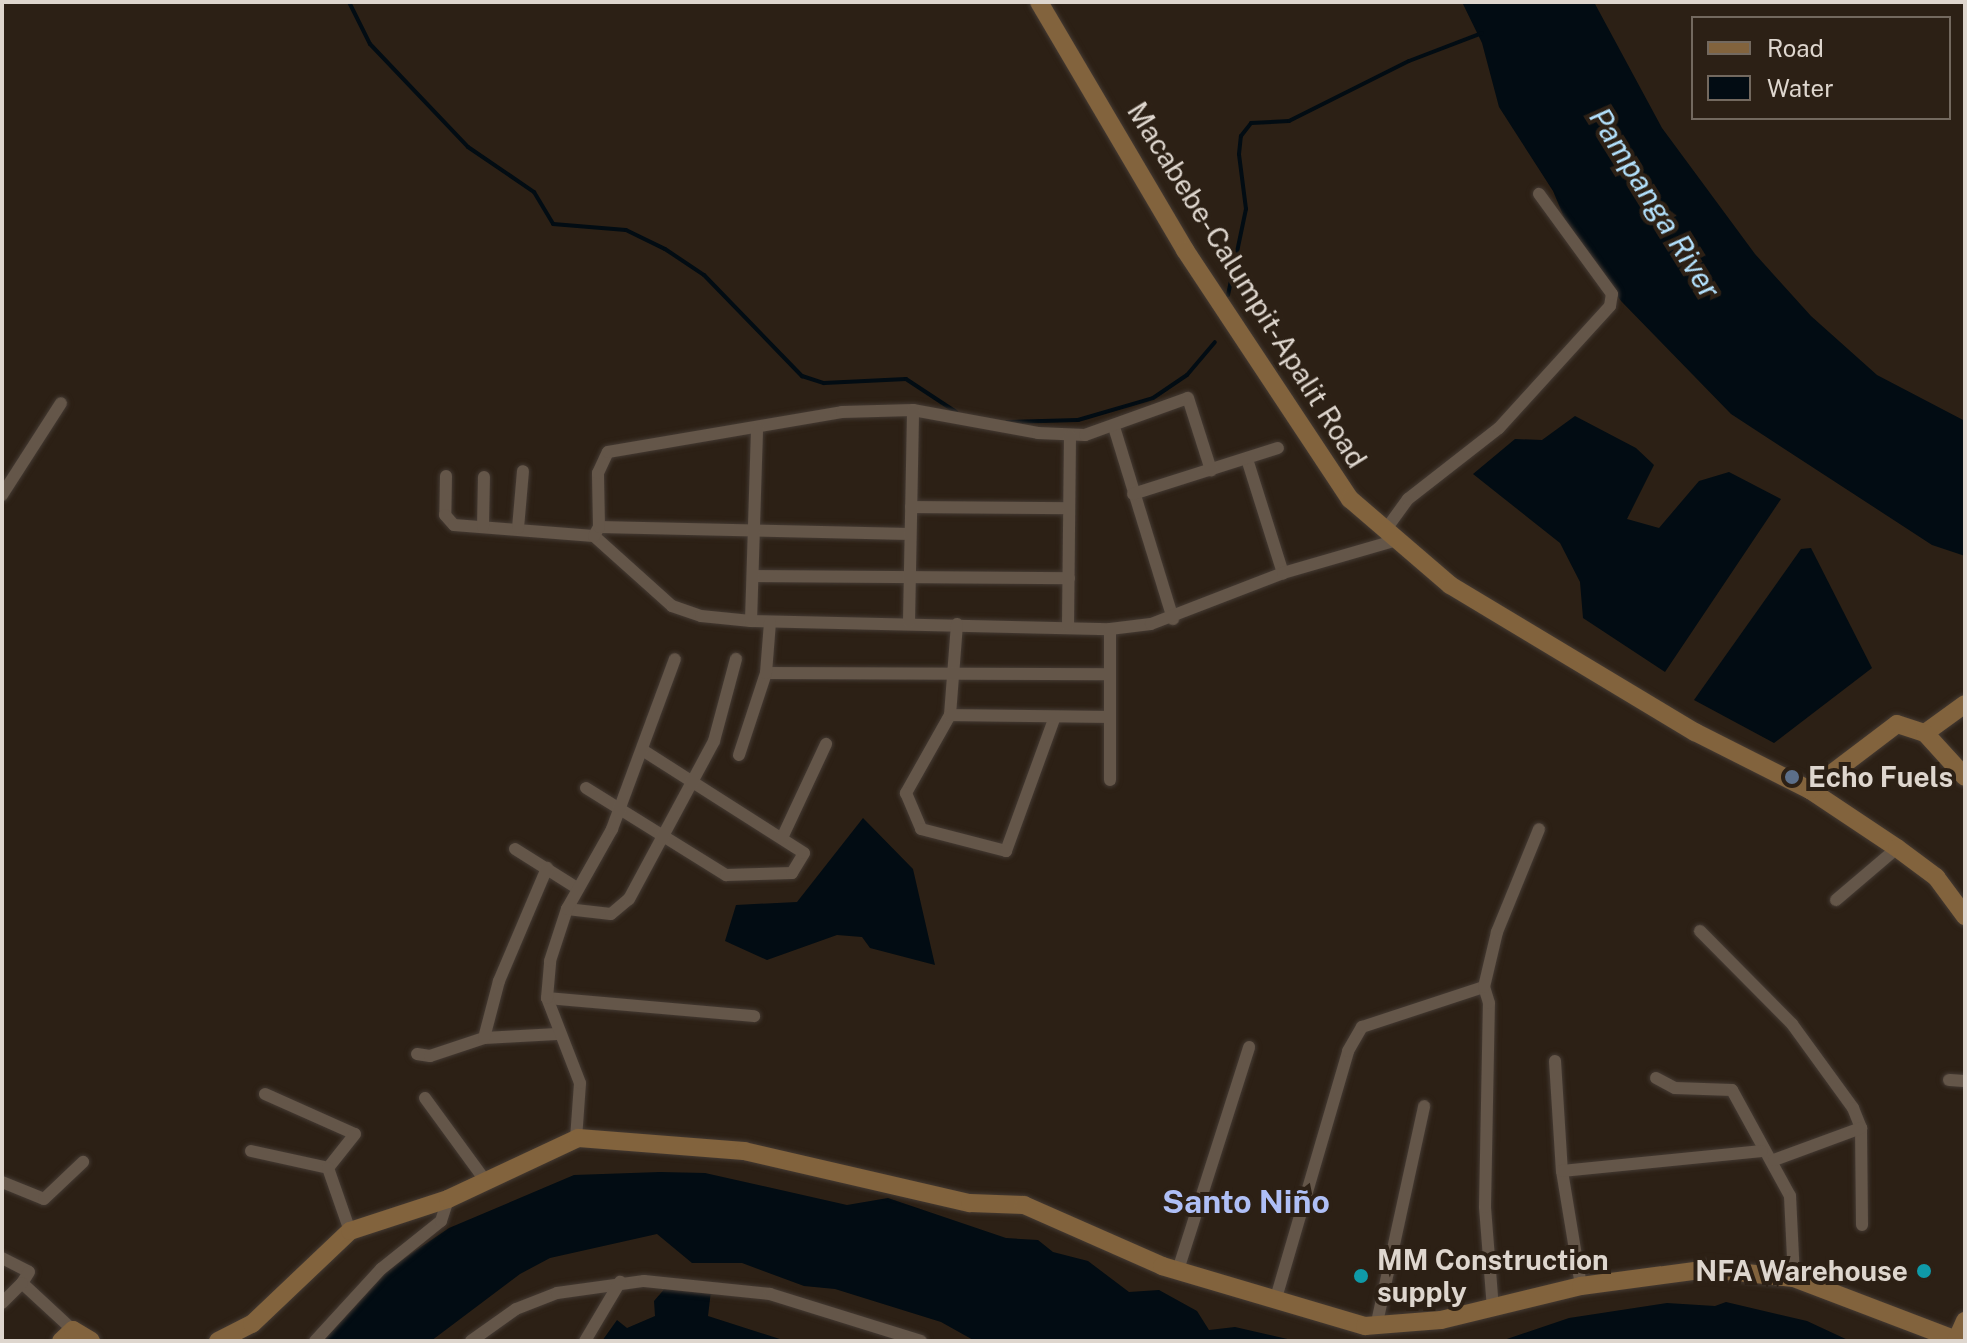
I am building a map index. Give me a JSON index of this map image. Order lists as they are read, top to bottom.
{
  "streets": {
    "main road": ["Macabebe-Calumpit-Apalit Road"]
  },
  "districts": ["Santo Niño"],
  "water": ["Pampanga River"],
  "places": ["Echo Fuels", "NFA Warehouse", "MM Construction supply"],
  "legend": ["Road", "Water"]
}
